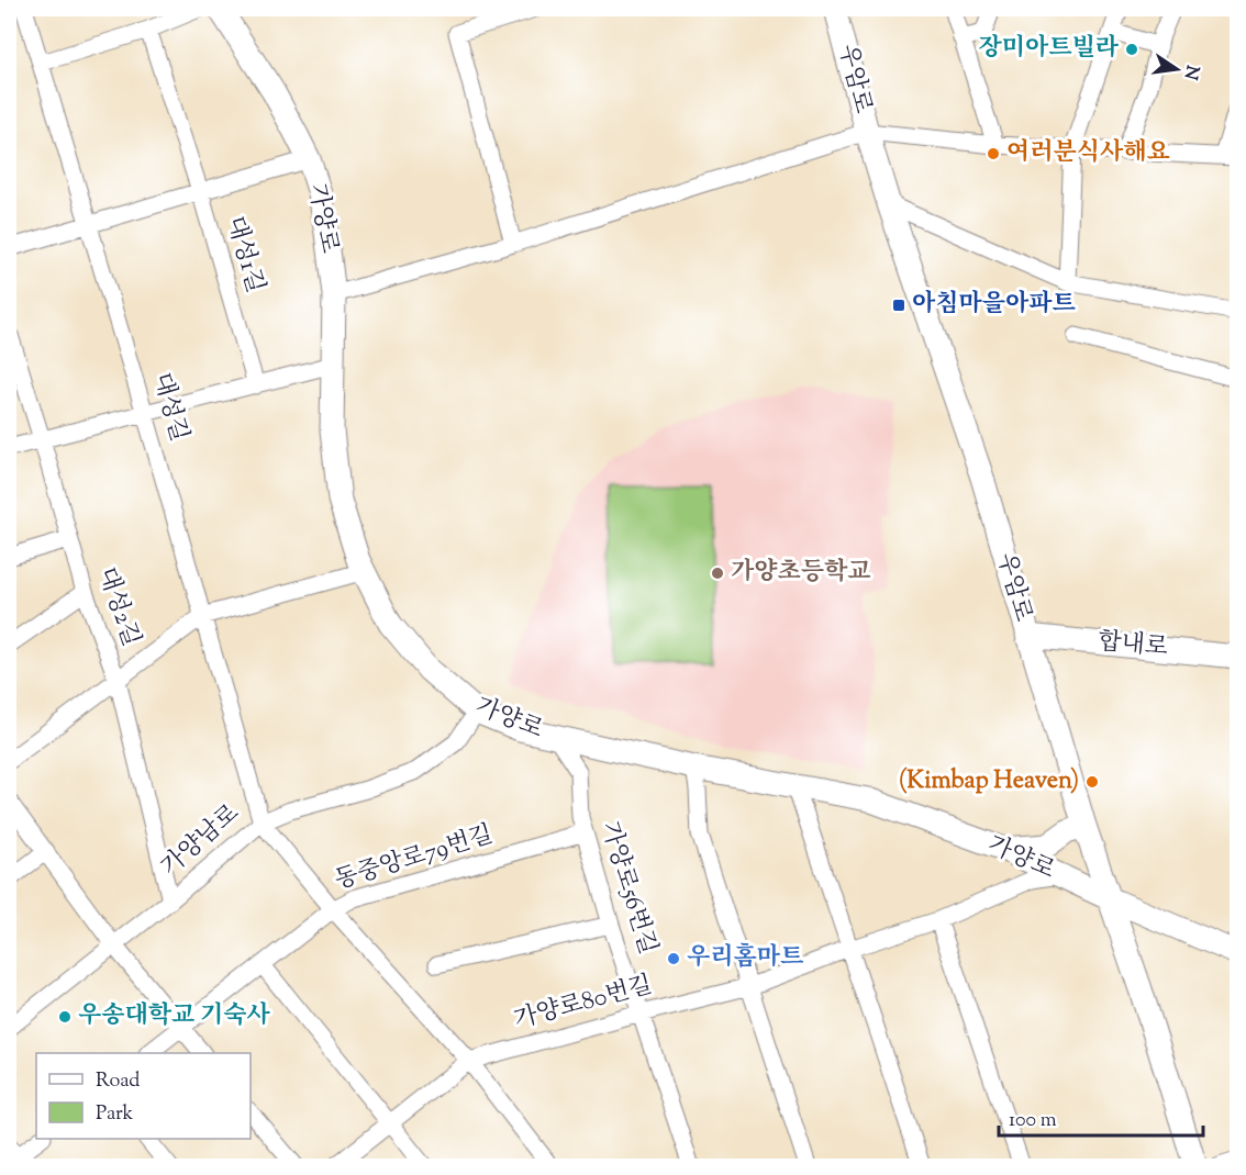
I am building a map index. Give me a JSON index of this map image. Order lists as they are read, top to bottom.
{
  "streets": {
    "street": [
      "우암로",
      "가양로",
      "대성1길",
      "대성길",
      "대성2길",
      "합내로",
      "가양남로",
      "동중앙로79번길",
      "가양로56번길",
      "가양로80번길"
    ]
  },
  "crossings": [
    ["우암로", "가양로"],
    ["우암로", "합내로"],
    ["가양로", "가양남로"],
    ["가양로", "가양로56번길"],
    ["가양로", "가양로80번길"],
    ["대성길", "가양남로"],
    ["대성2길", "가양남로"],
    ["동중앙로79번길", "가양로56번길"],
    ["가양로56번길", "가양로80번길"]
  ],
  "places": {
    "other": [
      "장미아트빌라",
      "여러분식사해요",
      "가양초등학교",
      "(Kimbap Heaven)",
      "우리홈마트",
      "우송대학교 기숙사"
    ],
    "transit": ["아침마을아파트"]
  },
  "legend": ["Road", "Park"],
  "scale_bar": "100 m",
  "north": "right"
}
